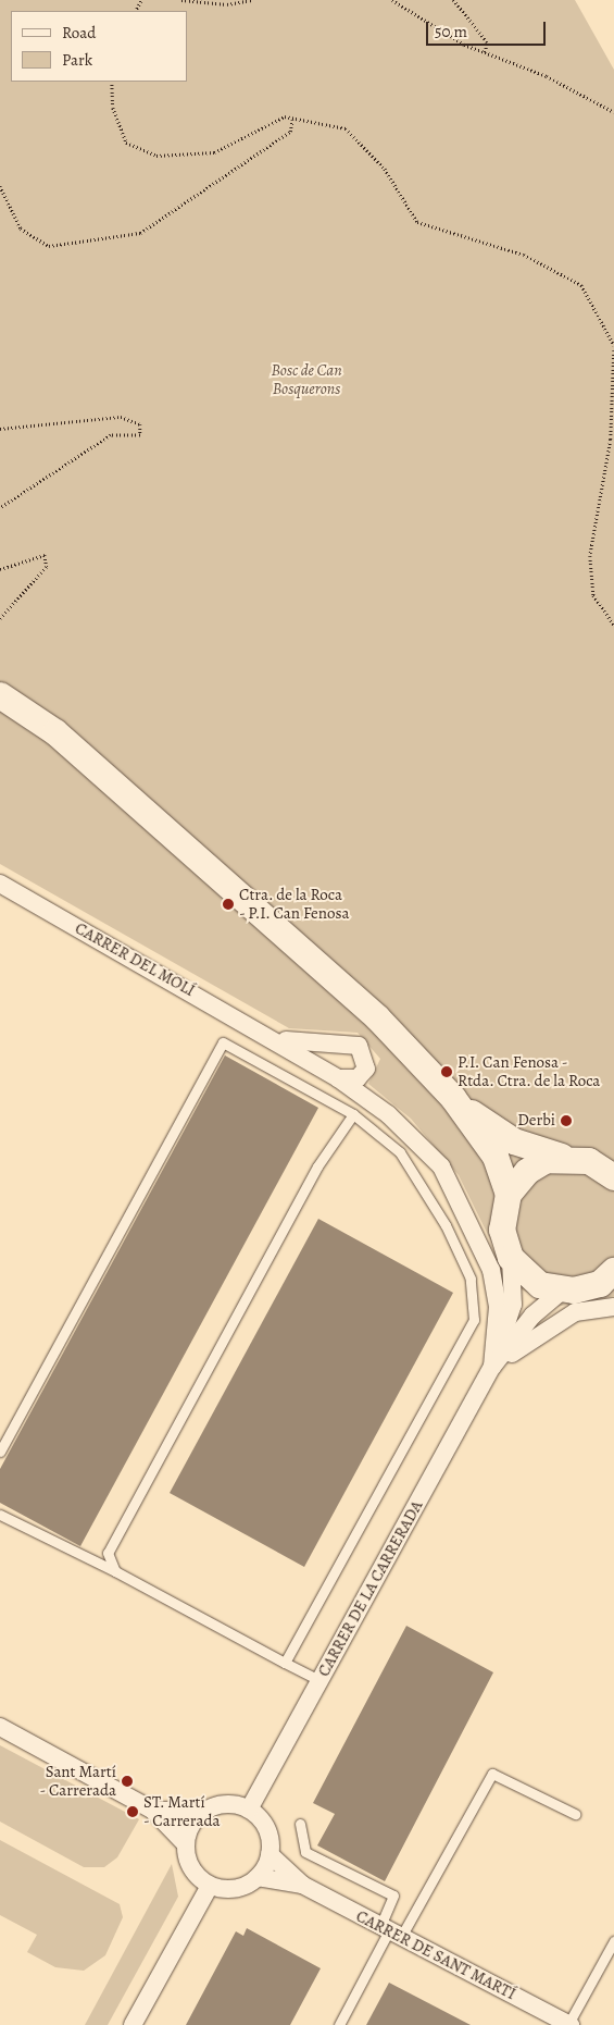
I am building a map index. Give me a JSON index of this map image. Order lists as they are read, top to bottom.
{
  "streets": {
    "street": ["CARRER DEL MOLÍ", "CARRER DE LA CARRERADA", "CARRER DE SANT MARTÍ"]
  },
  "crossings": [
    ["CARRER DEL MOLÍ", "CARRER DE LA CARRERADA"],
    ["CARRER DE LA CARRERADA", "CARRER DE SANT MARTÍ"]
  ],
  "parks": ["Bosc de Can Bosquerons"],
  "places": [
    "Ctra. de la Roca - P.I. Can Fenosa",
    "P.I. Can Fenosa - Rtda. Ctra. de la Roca",
    "Derbi",
    "Sant Martí - Carrerada",
    "ST. Martí - Carrerada"
  ],
  "legend": ["Road", "Park"],
  "scale_bar": "50 m"
}
